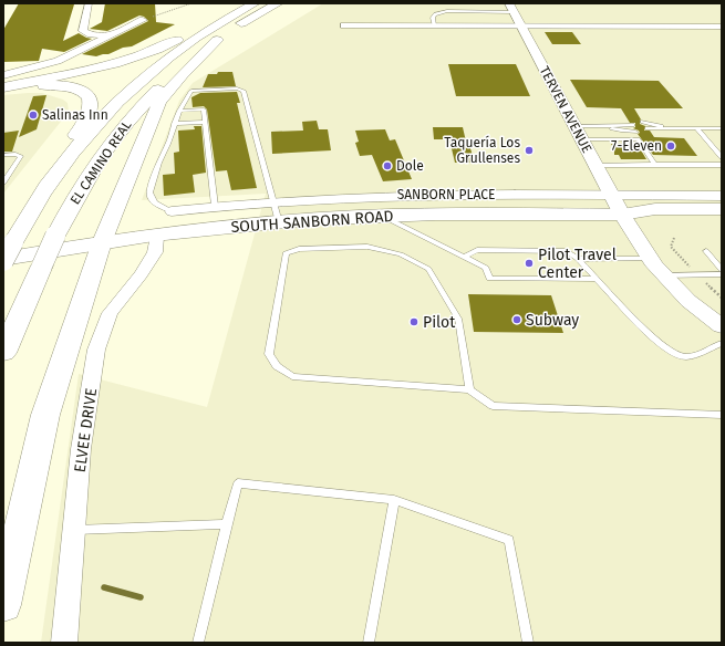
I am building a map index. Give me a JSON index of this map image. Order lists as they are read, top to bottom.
{
  "streets": {
    "highway": ["EL CAMINO REAL", "SOUTH SANBORN ROAD"],
    "street": ["TERVEN AVENUE", "SANBORN PLACE", "ELVEE DRIVE"]
  },
  "crossings": [
    ["TERVEN AVENUE", "SANBORN PLACE"],
    ["TERVEN AVENUE", "SOUTH SANBORN ROAD"],
    ["EL CAMINO REAL", "SOUTH SANBORN ROAD"],
    ["SOUTH SANBORN ROAD", "ELVEE DRIVE"]
  ],
  "places": [
    "Salinas Inn",
    "7-Eleven",
    "Taquería Los Grullenses",
    "Dole",
    "Pilot Travel Center",
    "Subway",
    "Pilot"
  ]
}
